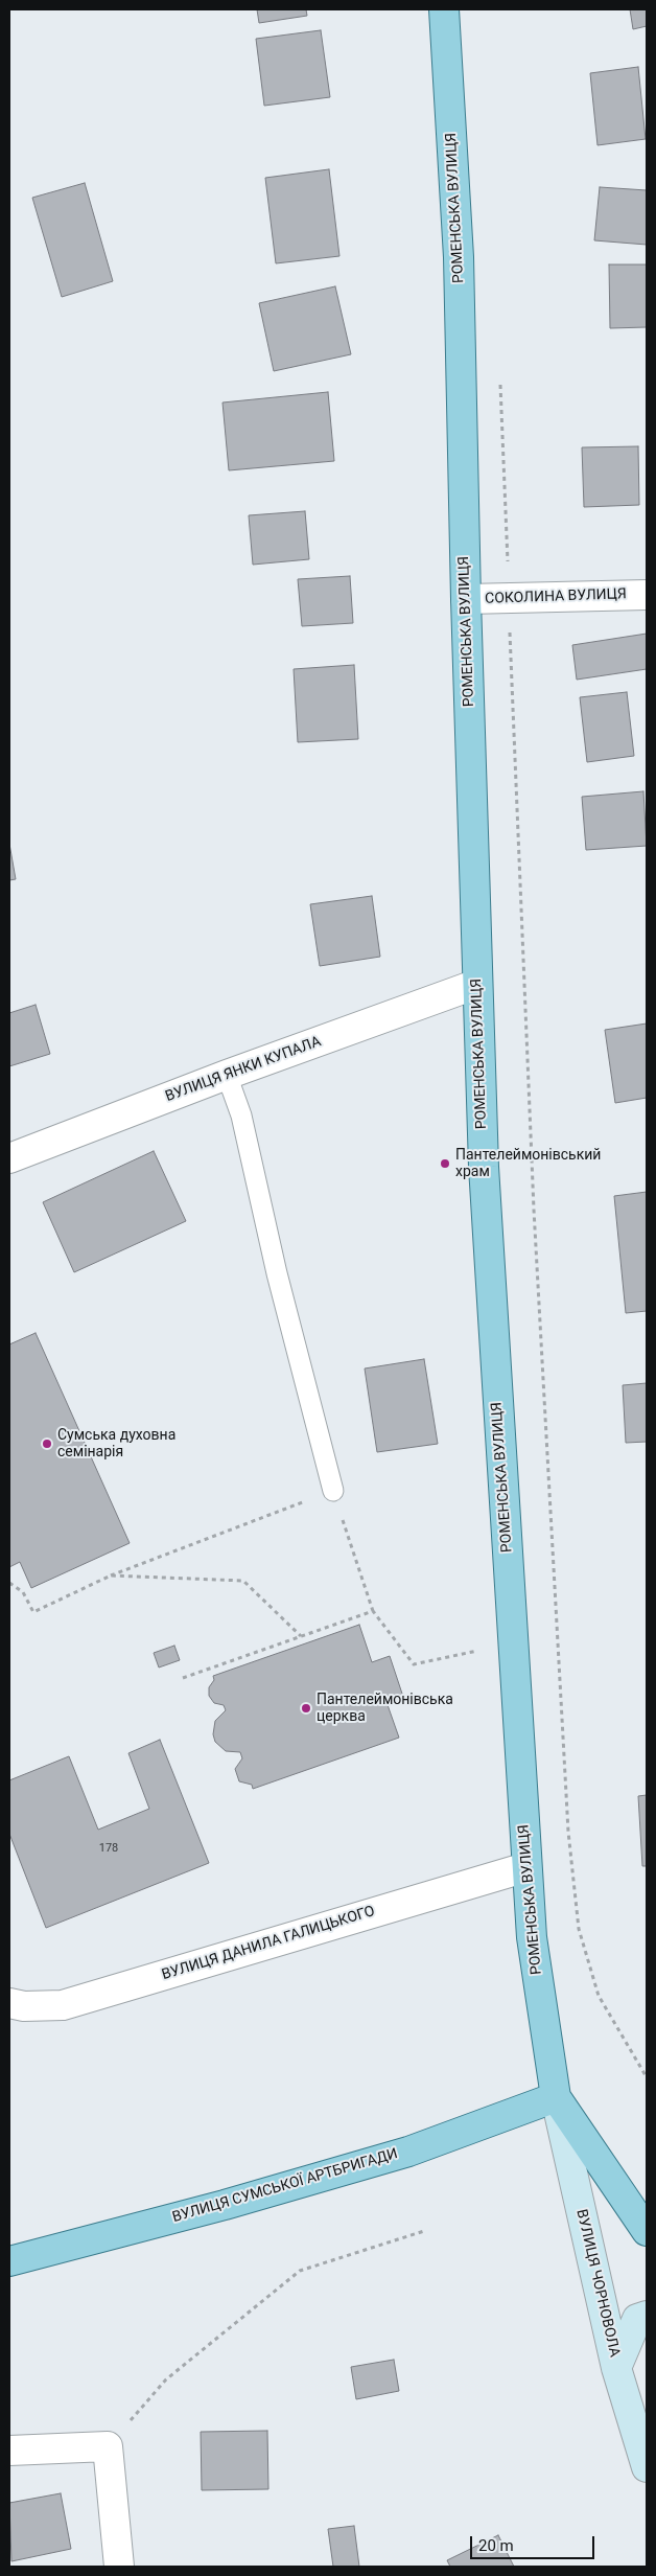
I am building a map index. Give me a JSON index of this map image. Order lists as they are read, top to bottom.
{
  "streets": {
    "main road": ["РОМЕНСЬКА ВУЛИЦЯ", "ВУЛИЦЯ СУМСЬКОЇ АРТБРИГАДИ", "ВУЛИЦЯ ЧОРНОВОЛА"],
    "street": ["СОКОЛИНА ВУЛИЦЯ", "ВУЛИЦЯ ЯНКИ КУПАЛА", "ВУЛИЦЯ ДАНИЛА ГАЛИЦЬКОГО"]
  },
  "crossings": [
    ["РОМЕНСЬКА ВУЛИЦЯ", "СОКОЛИНА ВУЛИЦЯ"],
    ["РОМЕНСЬКА ВУЛИЦЯ", "ВУЛИЦЯ ЯНКИ КУПАЛА"],
    ["РОМЕНСЬКА ВУЛИЦЯ", "ВУЛИЦЯ ДАНИЛА ГАЛИЦЬКОГО"],
    ["РОМЕНСЬКА ВУЛИЦЯ", "ВУЛИЦЯ СУМСЬКОЇ АРТБРИГАДИ"],
    ["РОМЕНСЬКА ВУЛИЦЯ", "ВУЛИЦЯ ЧОРНОВОЛА"],
    ["ВУЛИЦЯ СУМСЬКОЇ АРТБРИГАДИ", "ВУЛИЦЯ ЧОРНОВОЛА"]
  ],
  "places": ["Пантелеймонівський храм", "Сумська духовна семінарія", "Пантелеймонівська церква"],
  "house_numbers": ["178"],
  "scale_bar": "20 m"
}
